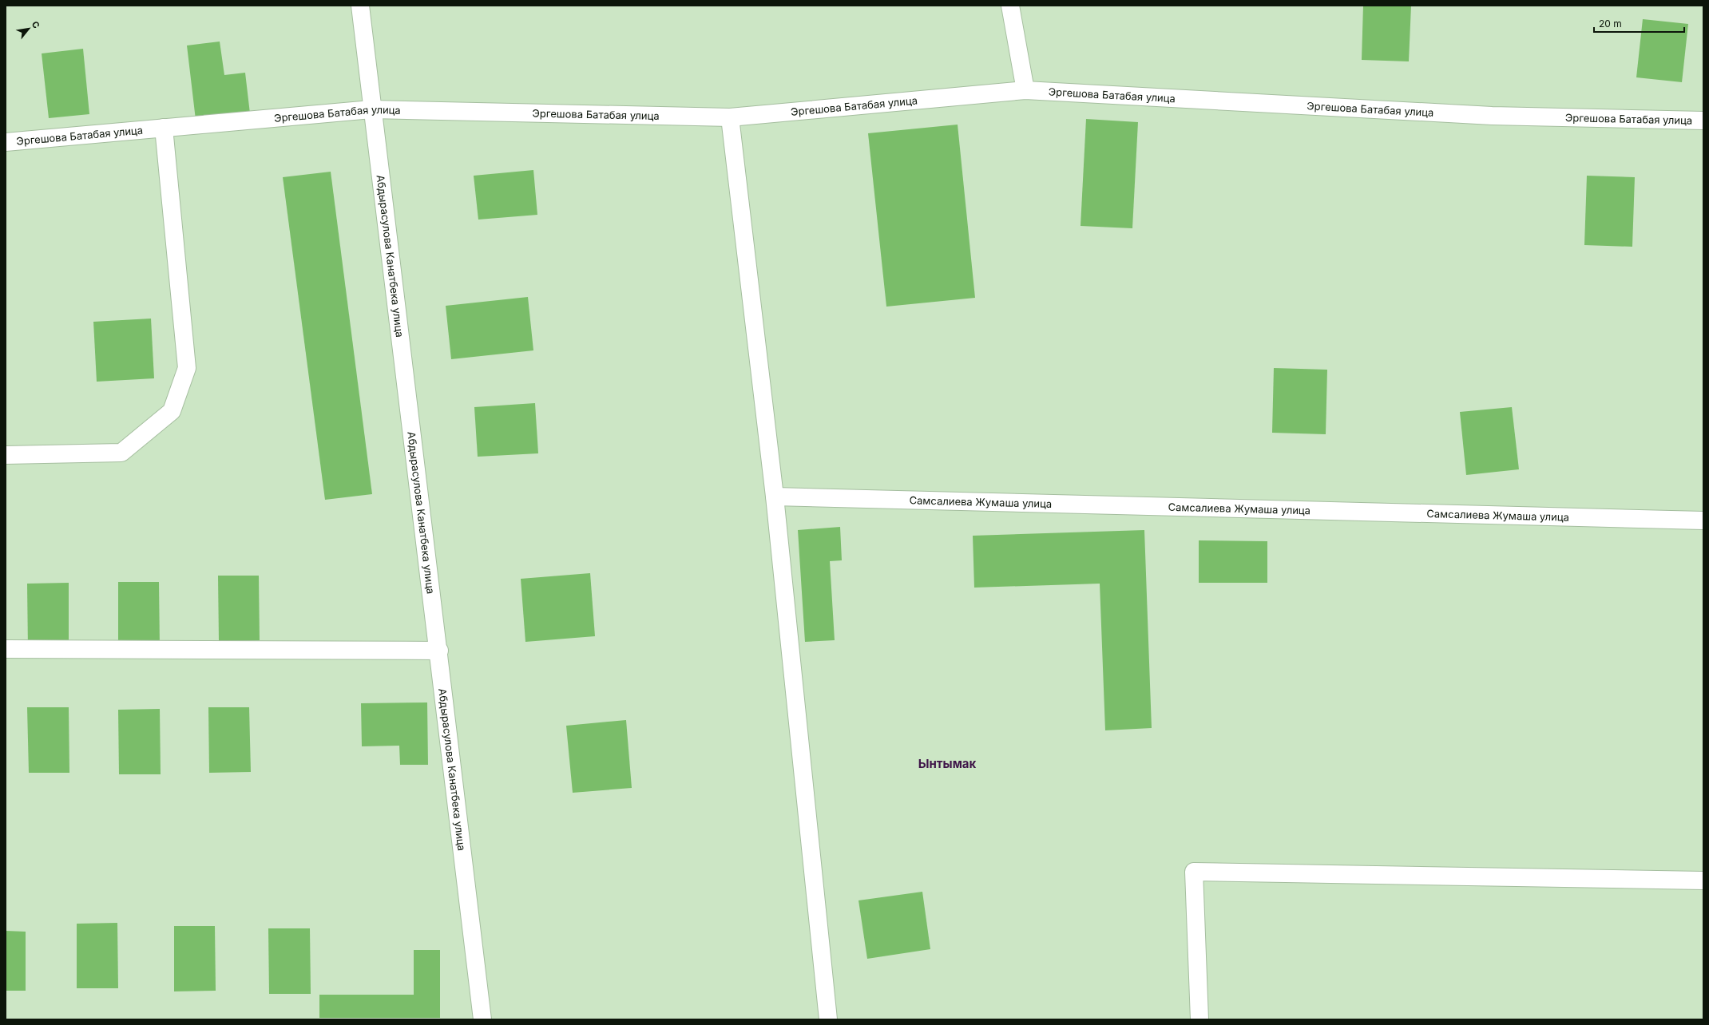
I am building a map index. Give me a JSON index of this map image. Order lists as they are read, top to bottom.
{
  "streets": {
    "street": ["Эргешова Батабая улица", "Абдырасулова Канатбека улица", "Самсалиева Жумаша улица"]
  },
  "crossings": [
    ["Эргешова Батабая улица", "Абдырасулова Канатбека улица"]
  ],
  "districts": ["Ынтымак"],
  "scale_bar": "20 m",
  "north": "top right"
}
